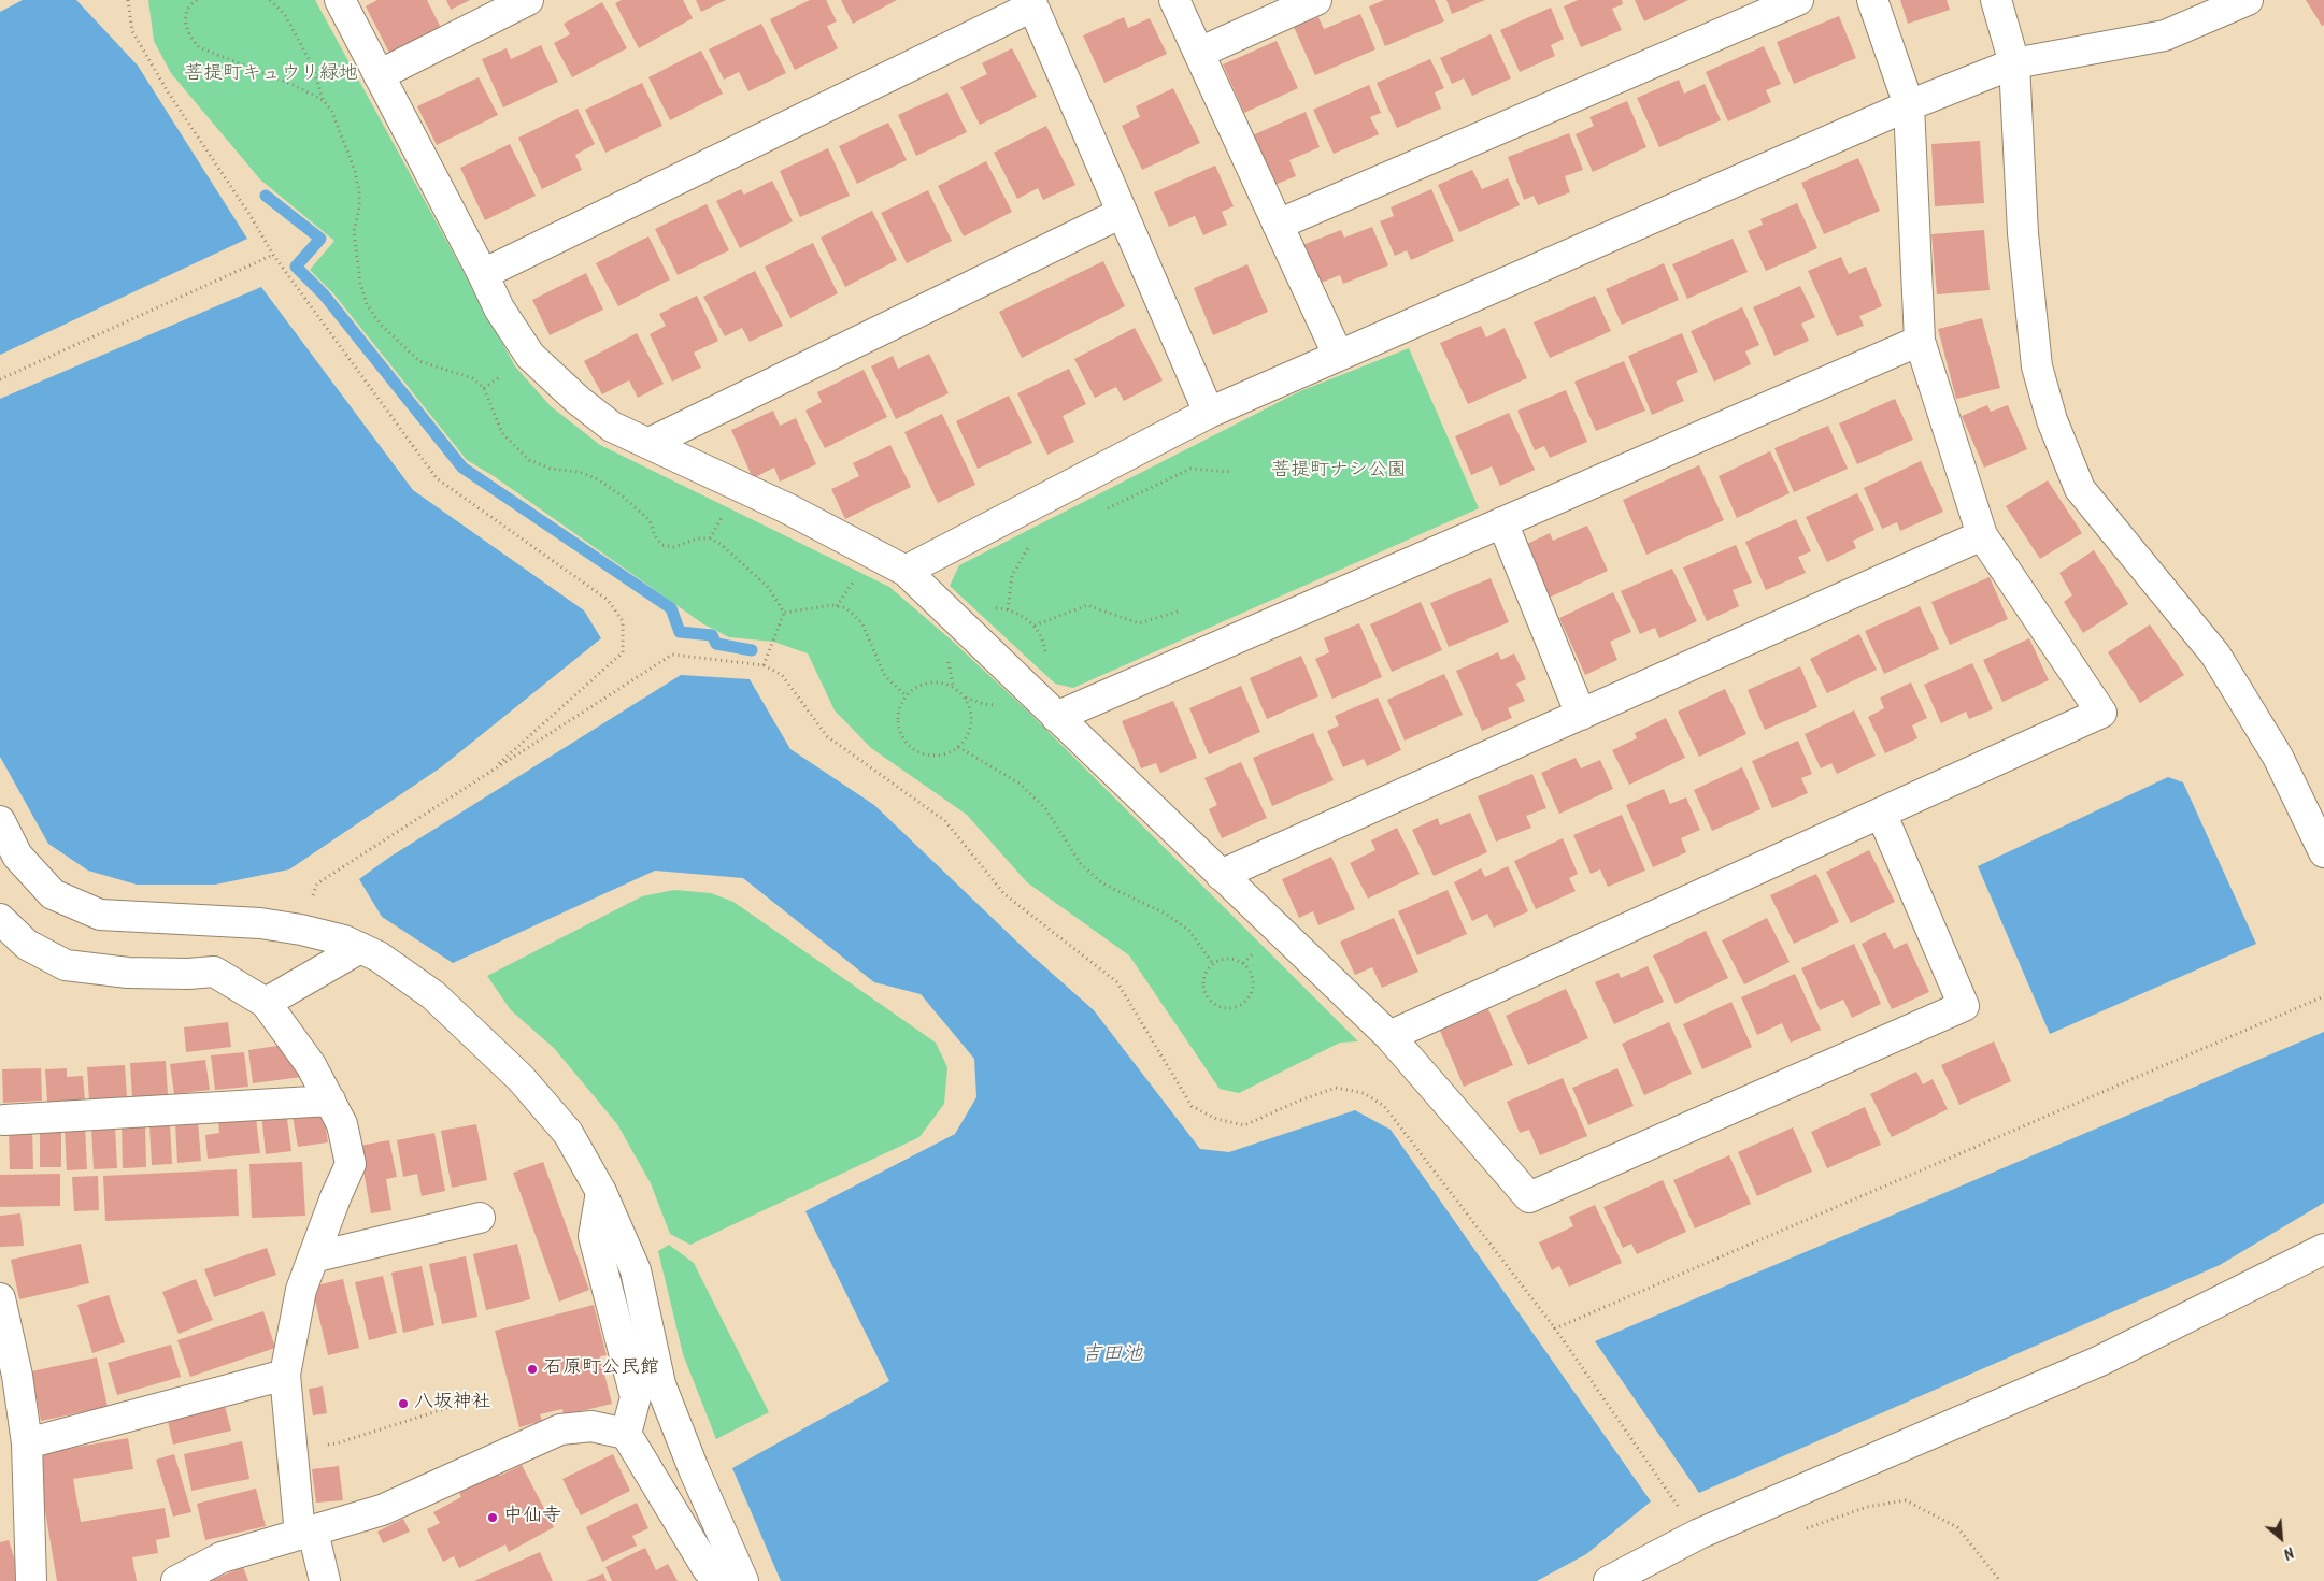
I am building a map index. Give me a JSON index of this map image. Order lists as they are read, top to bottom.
{
  "water": ["吉田池"],
  "parks": ["菩提町キュウリ緑地", "菩提町ナシ公園"],
  "places": ["石原町公民館", "八坂神社", "中仙寺"],
  "north": "bottom right"
}
